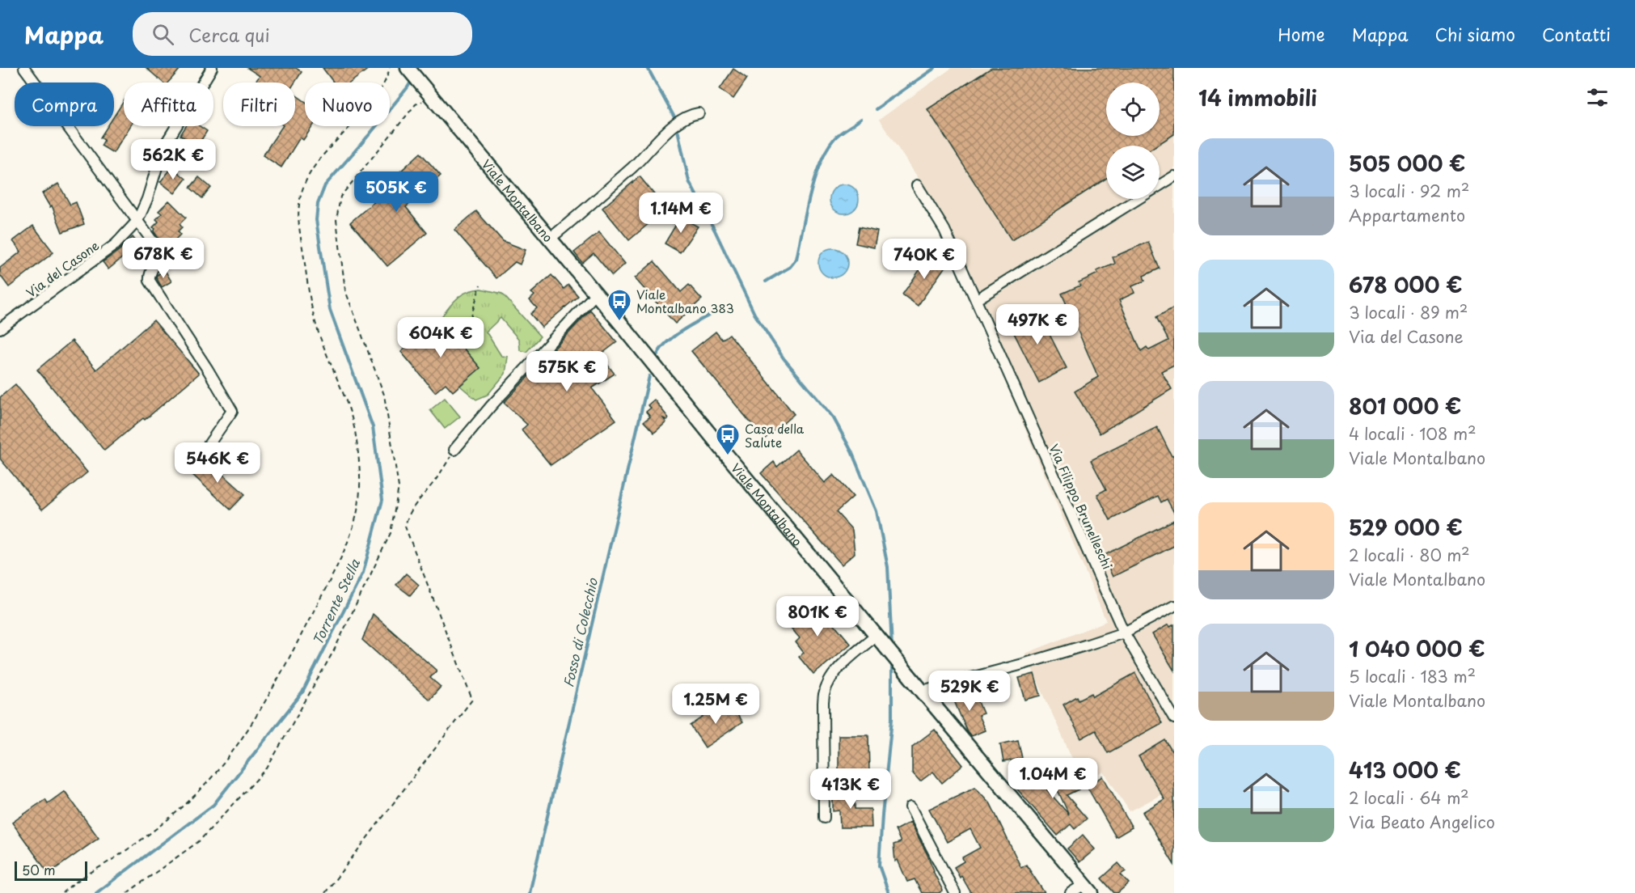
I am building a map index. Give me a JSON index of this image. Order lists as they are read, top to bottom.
{
  "streets": {
    "main road": ["Viale Montalbano"],
    "street": ["Via del Casone", "Via Filippo Brunelleschi"]
  },
  "water": ["Torrente Stella", "Fosso di Colecchio"],
  "places": {
    "bus stop": ["Viale Montalbano 383", "Casa della Salute"]
  },
  "scale_bar": "50 m",
  "page": {
    "header": "Mappa",
    "search": "Cerca qui",
    "nav": [
      "Home",
      "Mappa",
      "Chi siamo",
      "Contatti"
    ],
    "heading": "14 immobili",
    "chip": [
      "Compra",
      "Affitta",
      "Filtri",
      "Nuovo"
    ],
    "list": [
      {
        "name": "505 000 €",
        "note": "3 locali · 92 m² · Appartamento"
      },
      {
        "name": "678 000 €",
        "note": "3 locali · 89 m² · Via del Casone"
      },
      {
        "name": "801 000 €",
        "note": "4 locali · 108 m² · Viale Montalbano"
      },
      {
        "name": "529 000 €",
        "note": "2 locali · 80 m² · Viale Montalbano"
      },
      {
        "name": "1 040 000 €",
        "note": "5 locali · 183 m² · Viale Montalbano"
      },
      {
        "name": "413 000 €",
        "note": "2 locali · 64 m² · Via Beato Angelico"
      }
    ],
    "price": [
      "562K €",
      "505K €",
      "1.14M €",
      "678K €",
      "740K €",
      "497K €",
      "604K €",
      "575K €",
      "546K €",
      "801K €",
      "529K €",
      "1.25M €",
      "1.04M €",
      "413K €"
    ],
    "scale": "50 m"
  }
}
